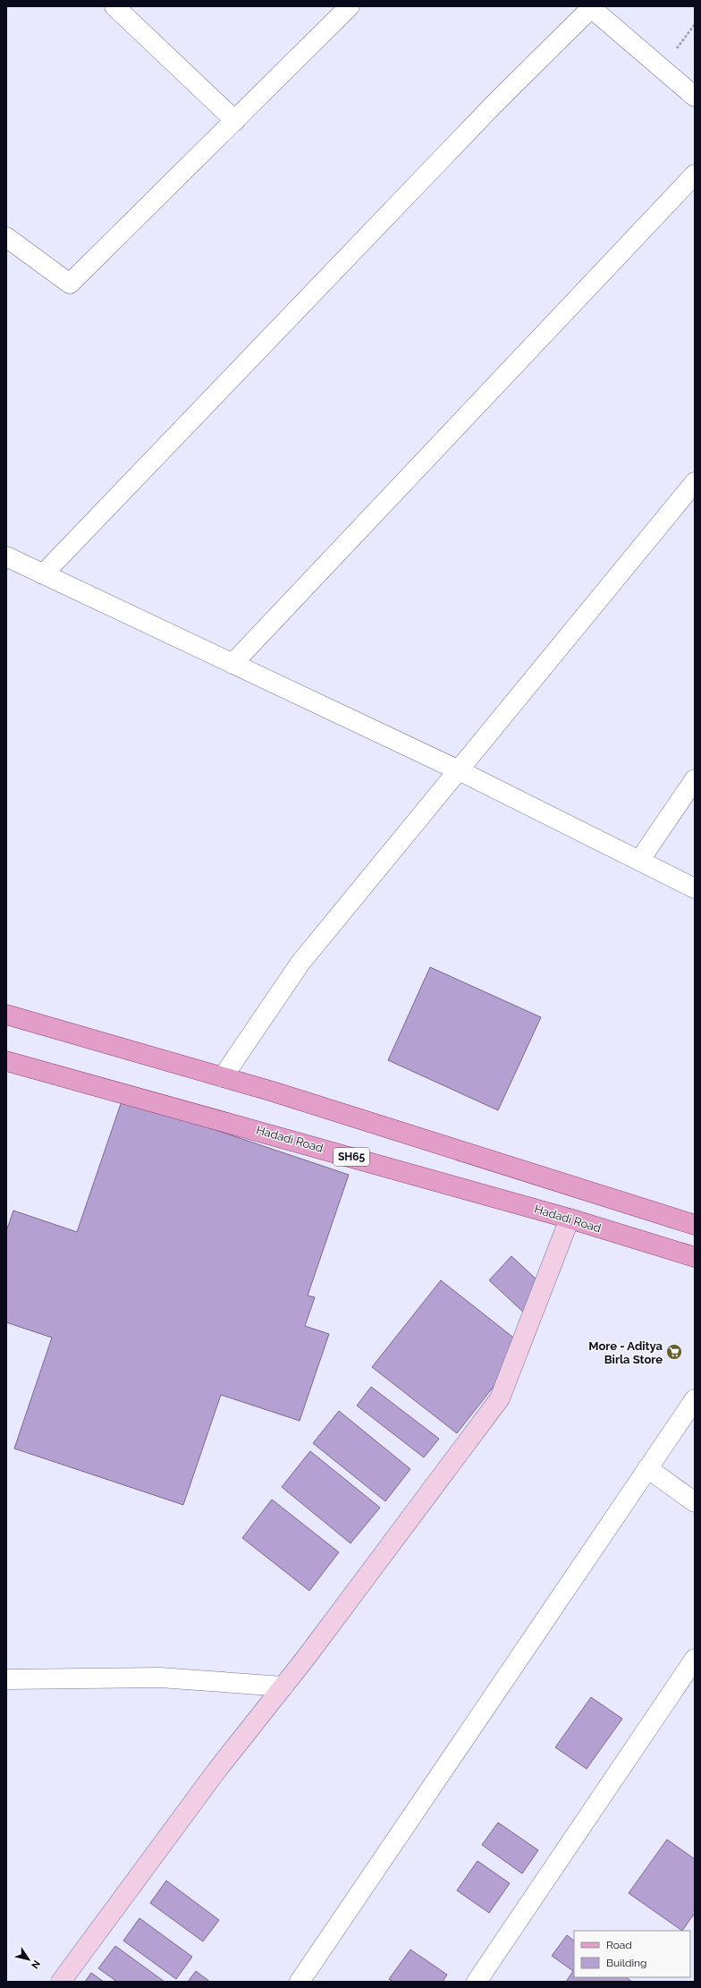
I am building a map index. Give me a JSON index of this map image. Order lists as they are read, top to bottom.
{
  "streets": {
    "main road": ["Hadadi Road", "SH65"]
  },
  "places": {
    "supermarket": ["More - Aditya Birla Store"]
  },
  "legend": ["Road", "Building"],
  "north": "bottom right"
}
